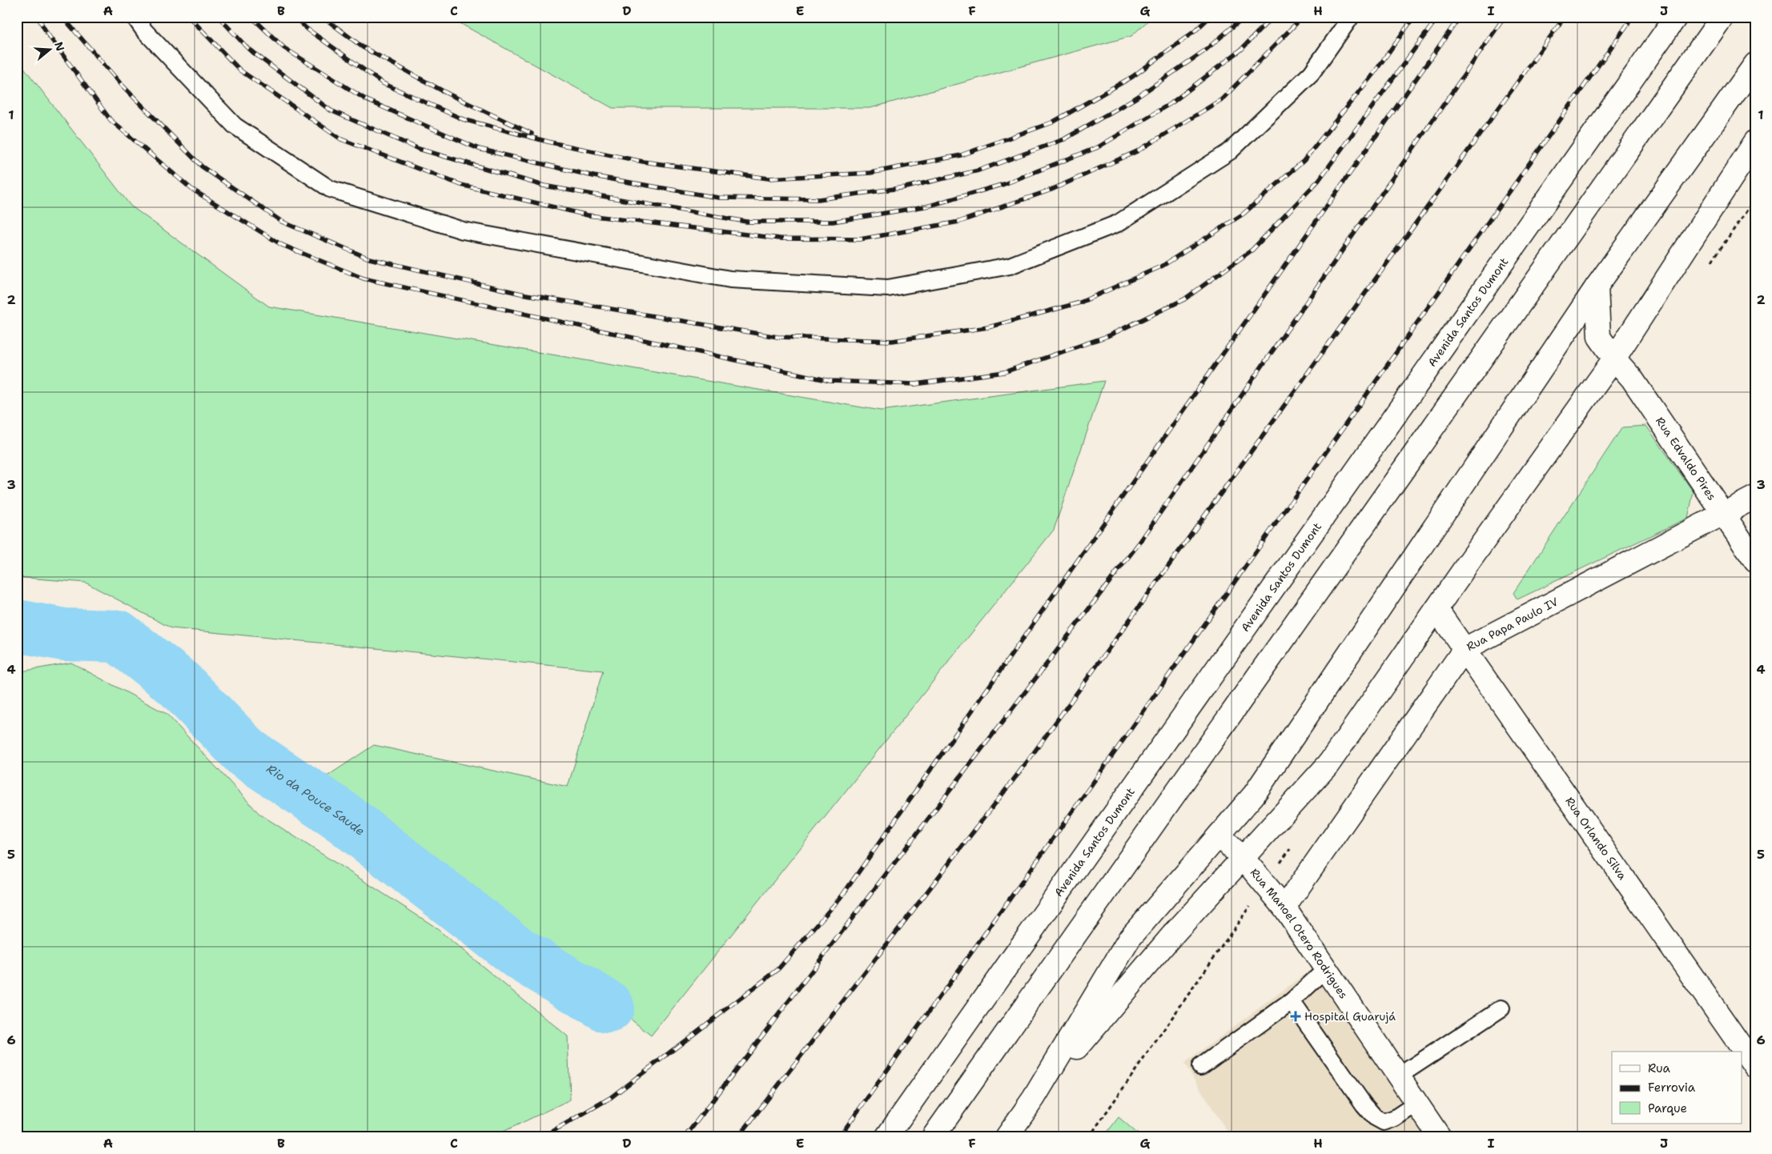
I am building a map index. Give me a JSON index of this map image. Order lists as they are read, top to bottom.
{
  "streets": {
    "main road": [
      "Avenida Santos Dumont",
      "Rua Edvaldo Pires",
      "Rua Papa Paulo IV",
      "Rua Orlando Silva",
      "Rua Manoel Otero Rodrigues"
    ]
  },
  "crossings": [
    ["Rua Edvaldo Pires", "Rua Papa Paulo IV"],
    ["Rua Papa Paulo IV", "Rua Orlando Silva"],
    ["Rua Papa Paulo IV", "Rua Manoel Otero Rodrigues"]
  ],
  "water": ["Rio da Pouce Saude"],
  "places": {
    "health": ["Hospital Guarujá"]
  },
  "legend": ["Rua", "Ferrovia", "Parque"],
  "north": "right",
  "grid": {
    "columns": [
      "A",
      "B",
      "C",
      "D",
      "E",
      "F",
      "G",
      "H",
      "I",
      "J"
    ],
    "rows": [
      "1",
      "2",
      "3",
      "4",
      "5",
      "6"
    ]
  }
}
